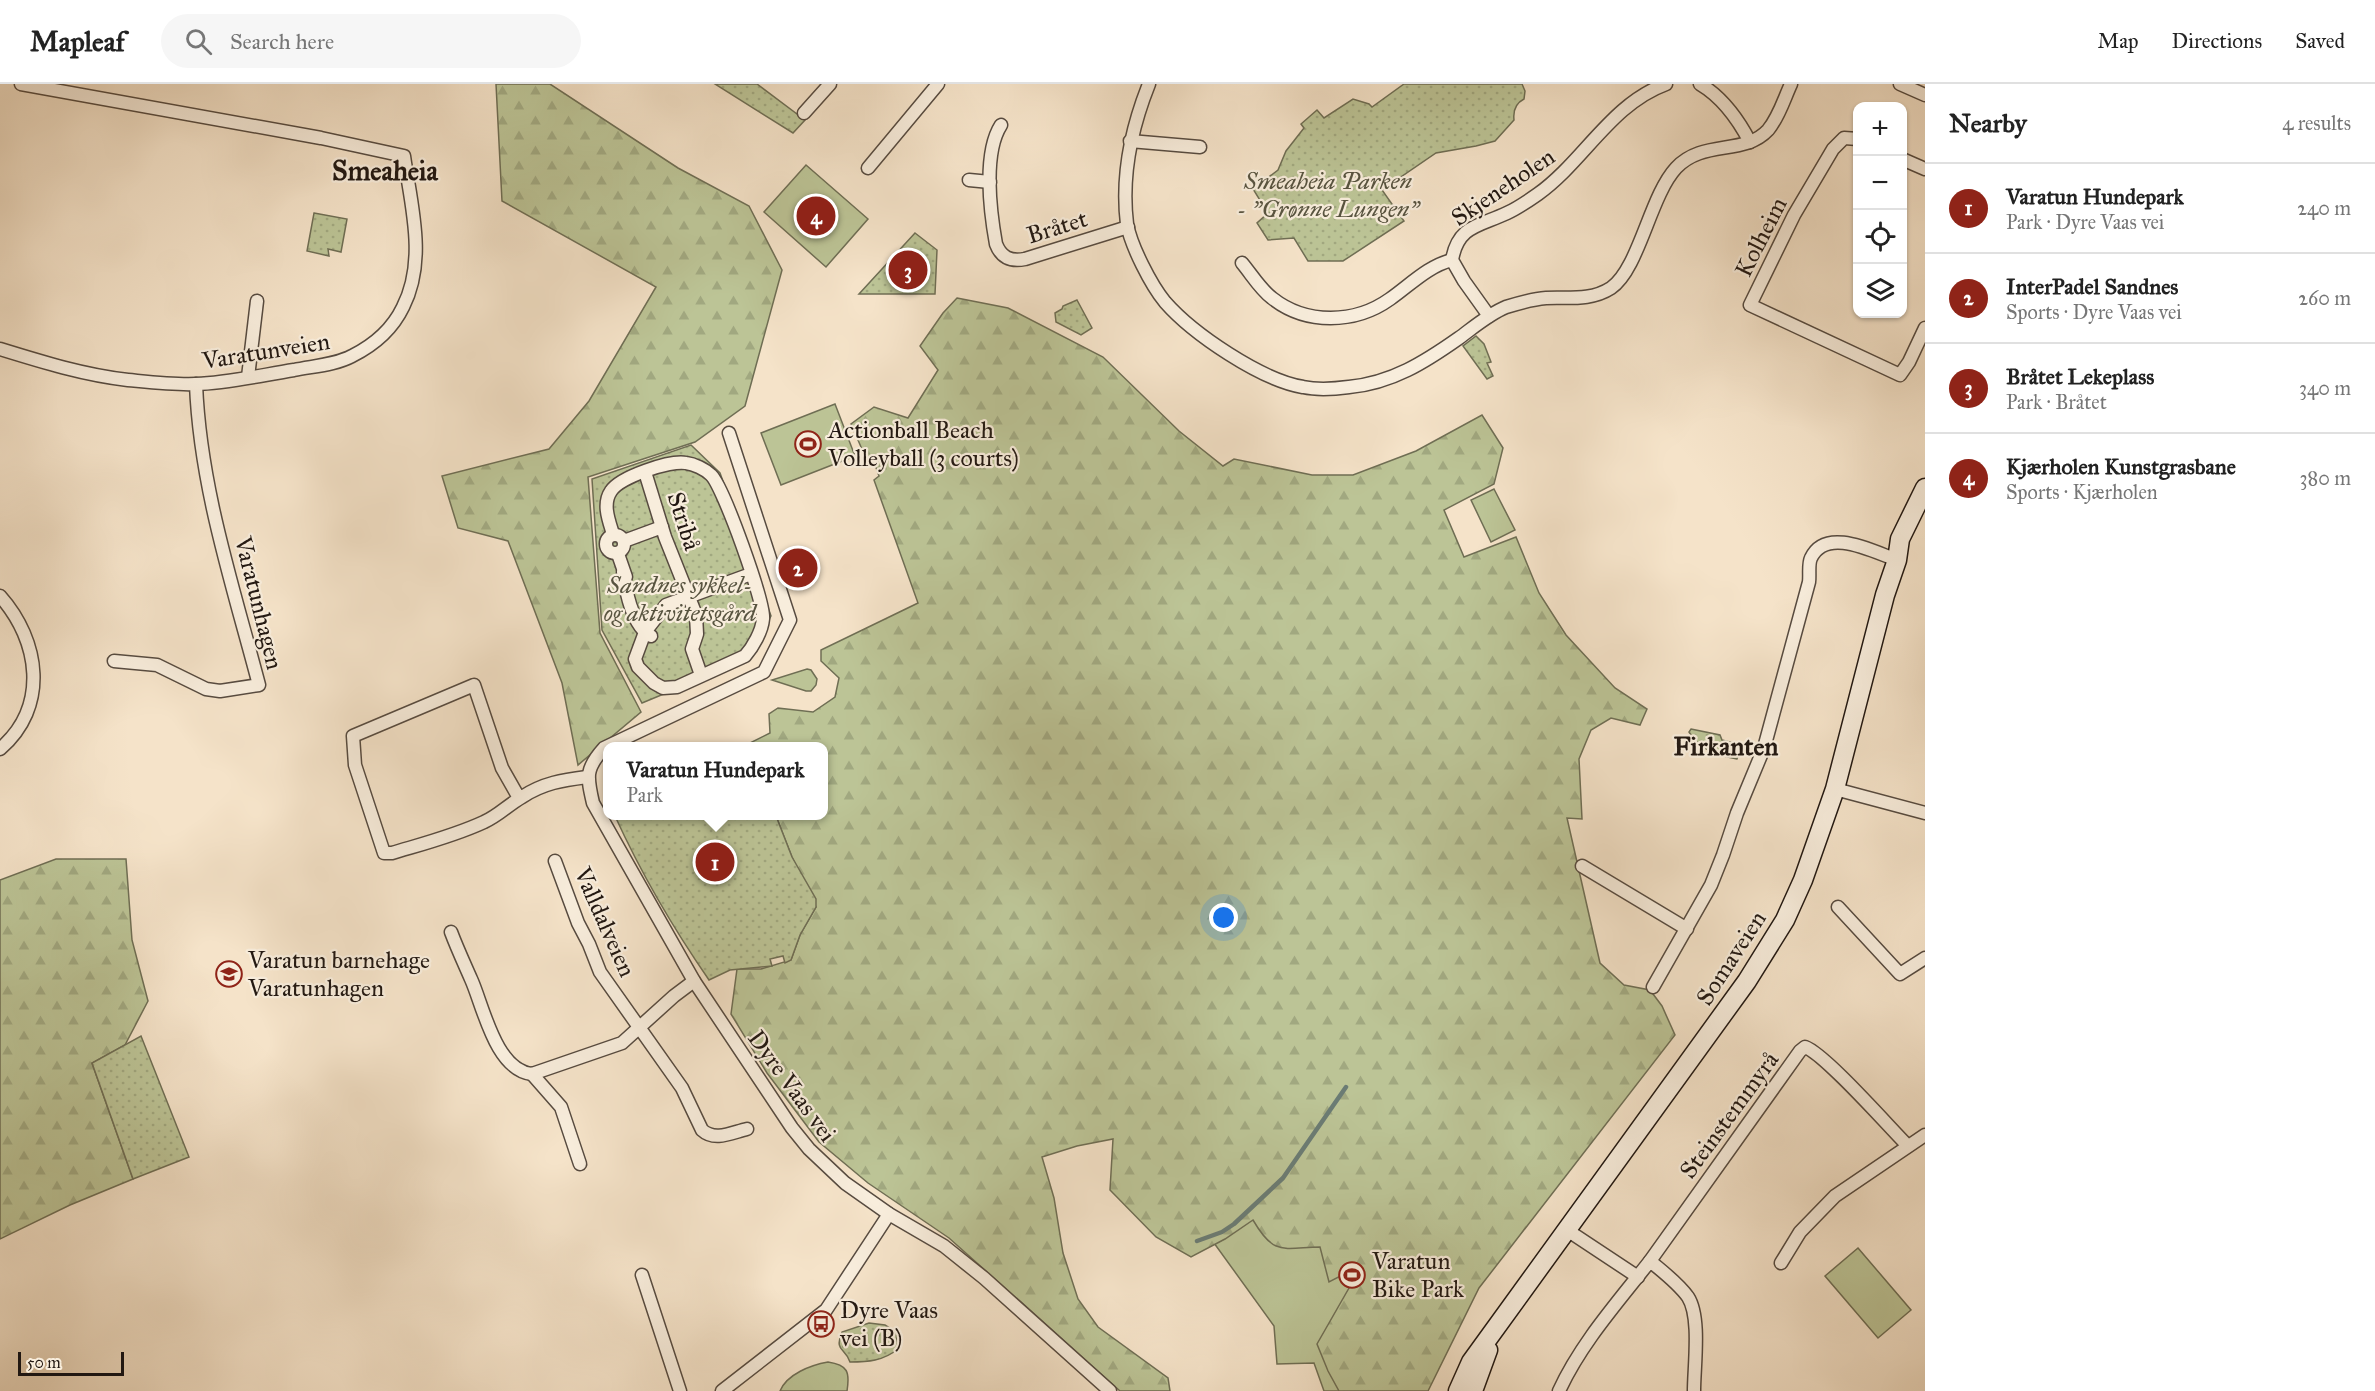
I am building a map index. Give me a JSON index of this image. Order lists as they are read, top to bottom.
{
  "streets": {
    "main road": ["Somaveien"],
    "street": [
      "Skjeneholen",
      "Bråtet",
      "Kolheim",
      "Varatunveien",
      "Stribå",
      "Varatunhagen",
      "Valldalveien",
      "Dyre Vaas vei",
      "Steinstemmyrå"
    ]
  },
  "crossings": [
    ["Varatunveien", "Varatunhagen"]
  ],
  "districts": ["Smeaheia", "Firkanten"],
  "parks": ["Smeaheia Parken - \"Grønne Lungen\"", "Sandnes sykkel- og aktivitetsgård"],
  "places": {
    "sports": ["Actionball Beach Volleyball (3 courts)", "Varatun Bike Park"],
    "school or university": ["Varatun barnehage Varatunhagen"],
    "bus stop": ["Dyre Vaas vei (B)"]
  },
  "scale_bar": "50 m",
  "page": {
    "header": "Mapleaf",
    "search": "Search here",
    "nav": ["Map", "Directions", "Saved"],
    "heading": ["Nearby", "4 results"],
    "map_buttons": ["+", "−"],
    "list": [
      {
        "mark": "1",
        "name": "Varatun Hundepark",
        "note": "Park · Dyre Vaas vei",
        "value": "240 m"
      },
      {
        "mark": "2",
        "name": "InterPadel Sandnes",
        "note": "Sports · Dyre Vaas vei",
        "value": "260 m"
      },
      {
        "mark": "3",
        "name": "Bråtet Lekeplass",
        "note": "Park · Bråtet",
        "value": "340 m"
      },
      {
        "mark": "4",
        "name": "Kjærholen Kunstgrasbane",
        "note": "Sports · Kjærholen",
        "value": "380 m"
      }
    ],
    "pins": [
      "4",
      "3",
      "2",
      "1"
    ],
    "popup": ["Varatun Hundepark", "Park"],
    "scale": "50 m"
  }
}
